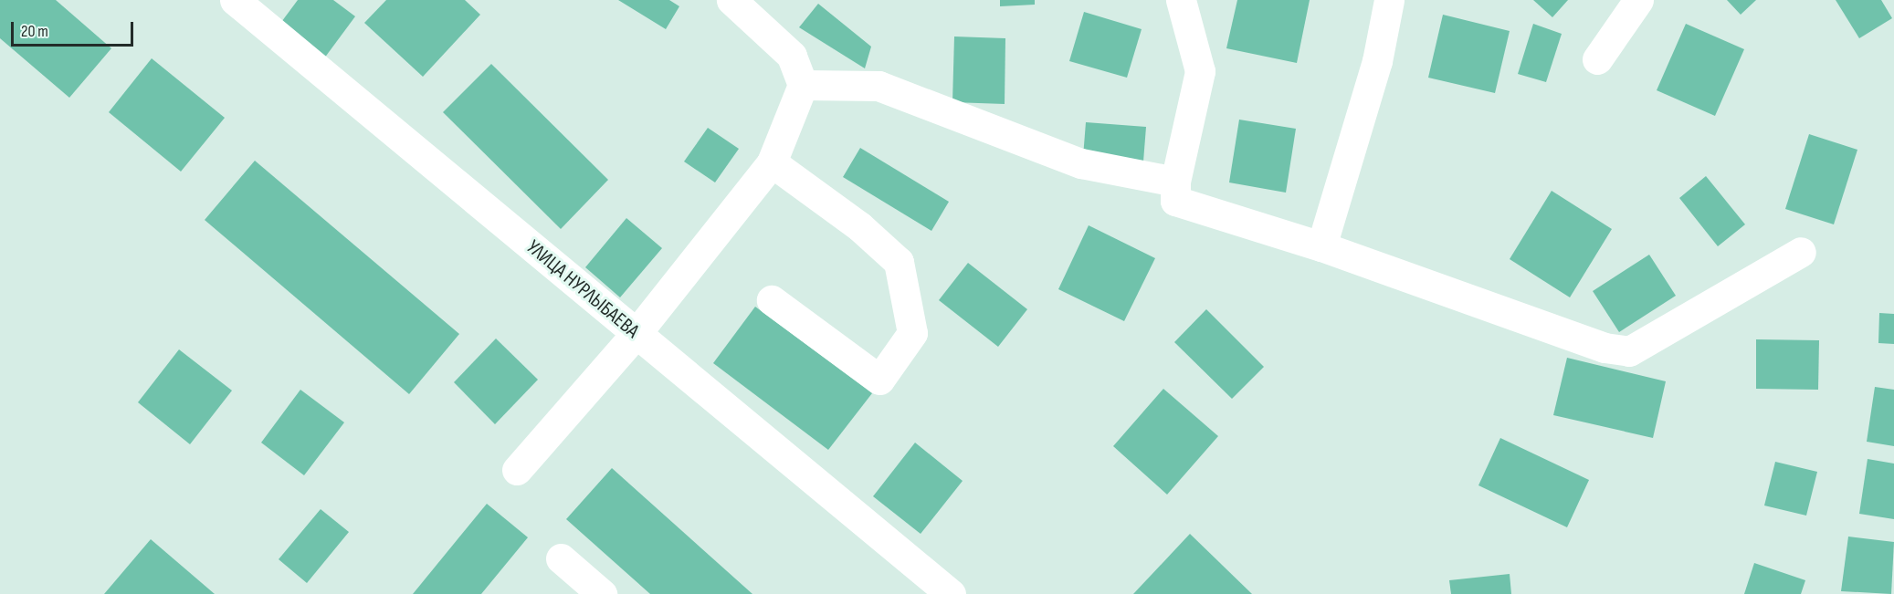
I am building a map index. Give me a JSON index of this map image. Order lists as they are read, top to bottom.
{
  "streets": {
    "street": ["УЛИЦА НУРЛЫБАЕВА"]
  },
  "scale_bar": "20 m"
}
